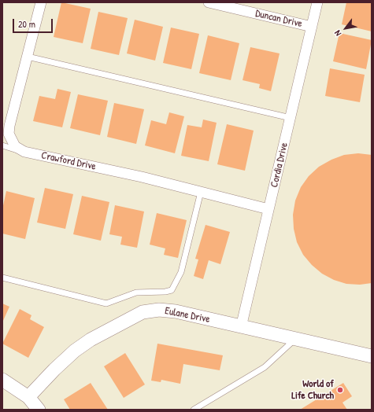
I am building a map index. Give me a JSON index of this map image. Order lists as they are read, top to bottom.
{
  "streets": {
    "street": [
      "Duncan Drive",
      "Crawford Drive",
      "Cordia Drive",
      "Eulane Drive"
    ]
  },
  "crossings": [
    ["Duncan Drive", "Cordia Drive"],
    ["Crawford Drive", "Cordia Drive"],
    ["Cordia Drive", "Eulane Drive"]
  ],
  "places": ["World of Life Church"],
  "scale_bar": "20 m",
  "north": "bottom left"
}
